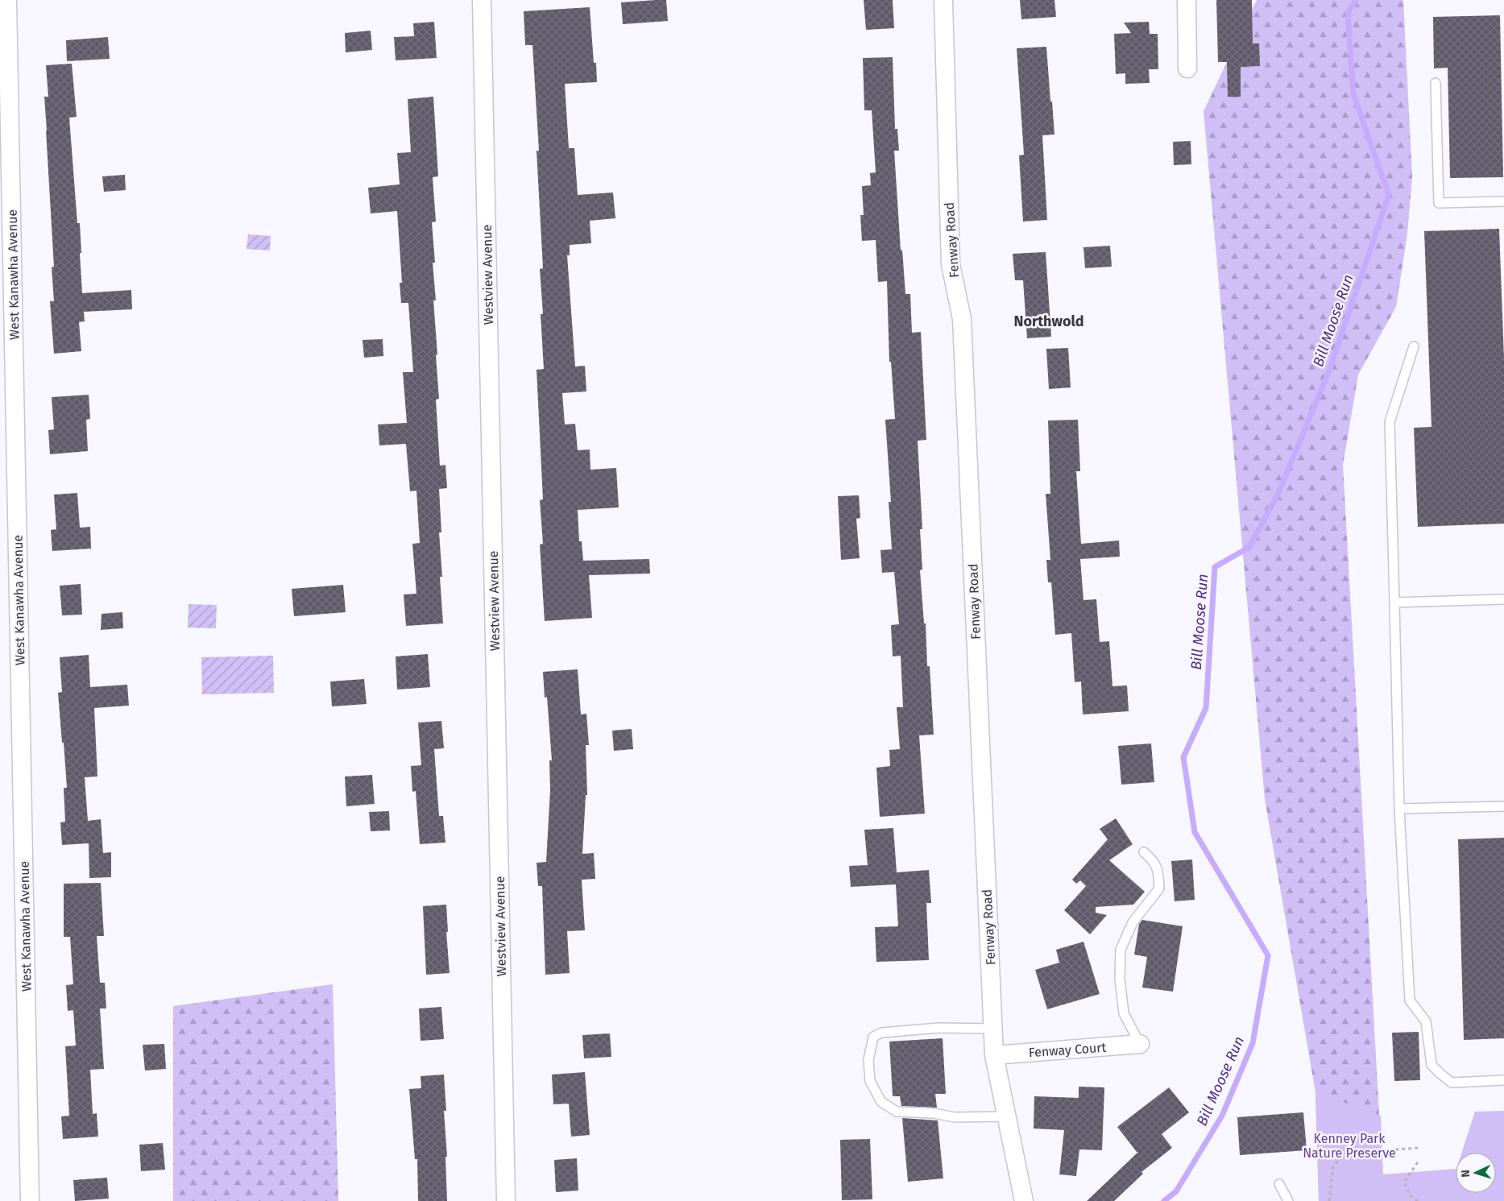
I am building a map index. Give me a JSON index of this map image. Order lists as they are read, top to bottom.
{
  "streets": {
    "street": [
      "Fenway Road",
      "West Kanawha Avenue",
      "Westview Avenue",
      "Fenway Court"
    ]
  },
  "crossings": [
    ["Fenway Road", "Fenway Court"]
  ],
  "districts": ["Northwold"],
  "water": ["Bill Moose Run"],
  "parks": ["Kenney Park Nature Preserve"],
  "north": "left"
}
